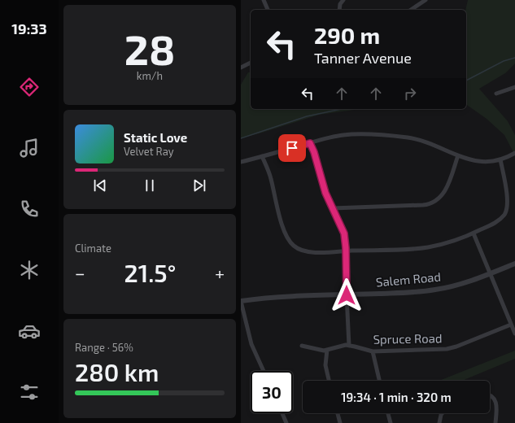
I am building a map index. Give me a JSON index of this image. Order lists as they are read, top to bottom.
{
  "streets": {
    "street": ["Salem Road", "Spruce Road"]
  },
  "page": {
    "tabs": "19:33",
    "tile": [
      ["28", "km/h"],
      "Climate",
      ["Range · 56%", "280 km"]
    ],
    "turn": ["290 m", "Tanner Avenue"],
    "song": ["Static Love", "Velvet Ray"],
    "heat": ["−", "21.5°", "+"],
    "limit": "30",
    "trip": "19:34 · 1 min · 320 m"
  }
}
